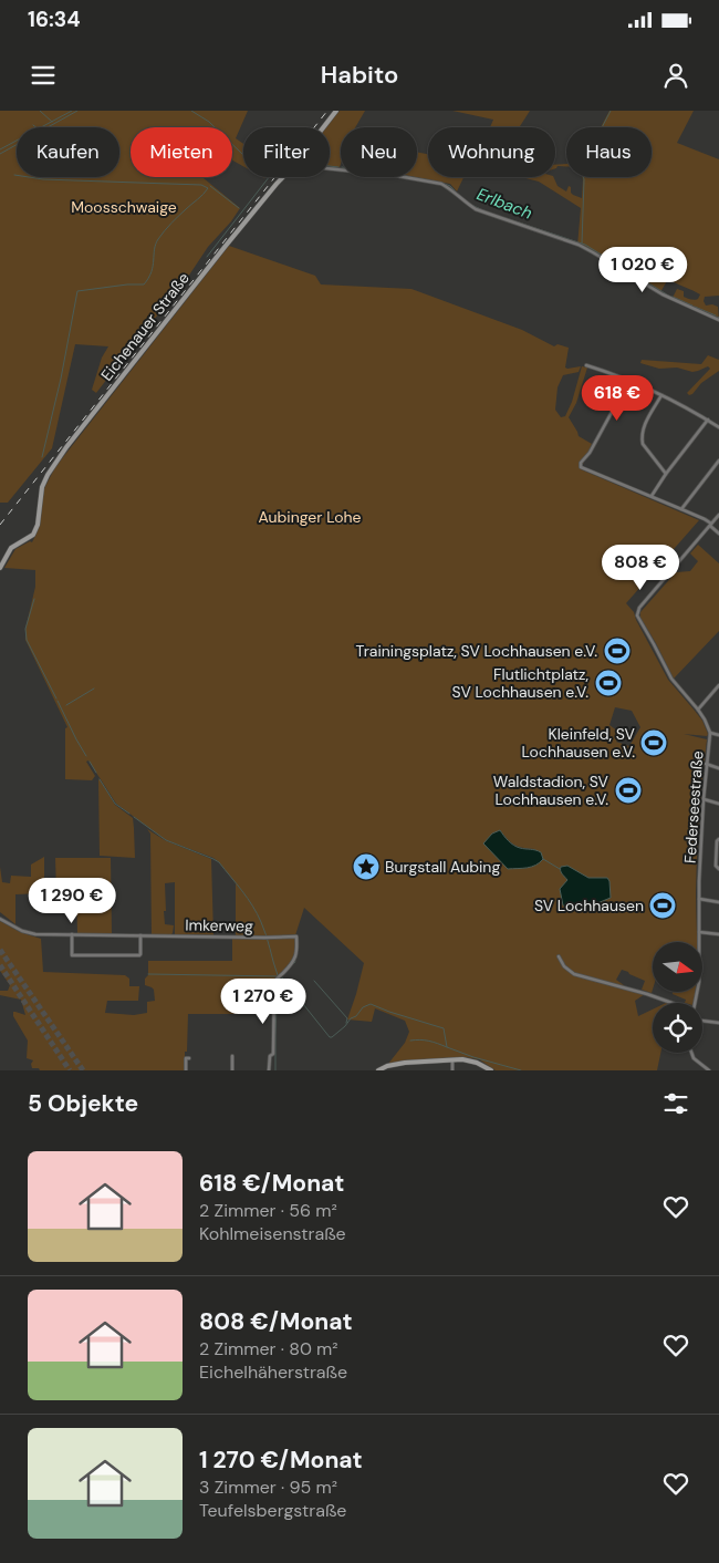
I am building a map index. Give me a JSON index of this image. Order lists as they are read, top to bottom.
{
  "streets": {
    "street": ["Eichenauer Straße", "Federseestraße", "Imkerweg"]
  },
  "water": ["Erlbach"],
  "parks": ["Moosschwaige", "Aubinger Lohe"],
  "places": {
    "sports": [
      "Trainingsplatz, SV Lochhausen e.V.",
      "Flutlichtplatz, SV Lochhausen e.V.",
      "Kleinfeld, SV Lochhausen e.V.",
      "Waldstadion, SV Lochhausen e.V.",
      "SV Lochhausen"
    ],
    "place": ["Burgstall Aubing"]
  },
  "north": "right",
  "page": {
    "status": "16:34",
    "header": "Habito",
    "chip": [
      "Kaufen",
      "Mieten",
      "Filter",
      "Neu",
      "Wohnung",
      "Haus"
    ],
    "price": [
      "1 020 €",
      "618 €",
      "808 €",
      "1 290 €",
      "1 270 €"
    ],
    "heading": "5 Objekte",
    "list": [
      {
        "name": "618 €/Monat",
        "note": "2 Zimmer · 56 m² · Kohlmeisenstraße"
      },
      {
        "name": "808 €/Monat",
        "note": "2 Zimmer · 80 m² · Eichelhäherstraße"
      },
      {
        "name": "1 270 €/Monat",
        "note": "3 Zimmer · 95 m² · Teufelsbergstraße"
      }
    ]
  }
}
